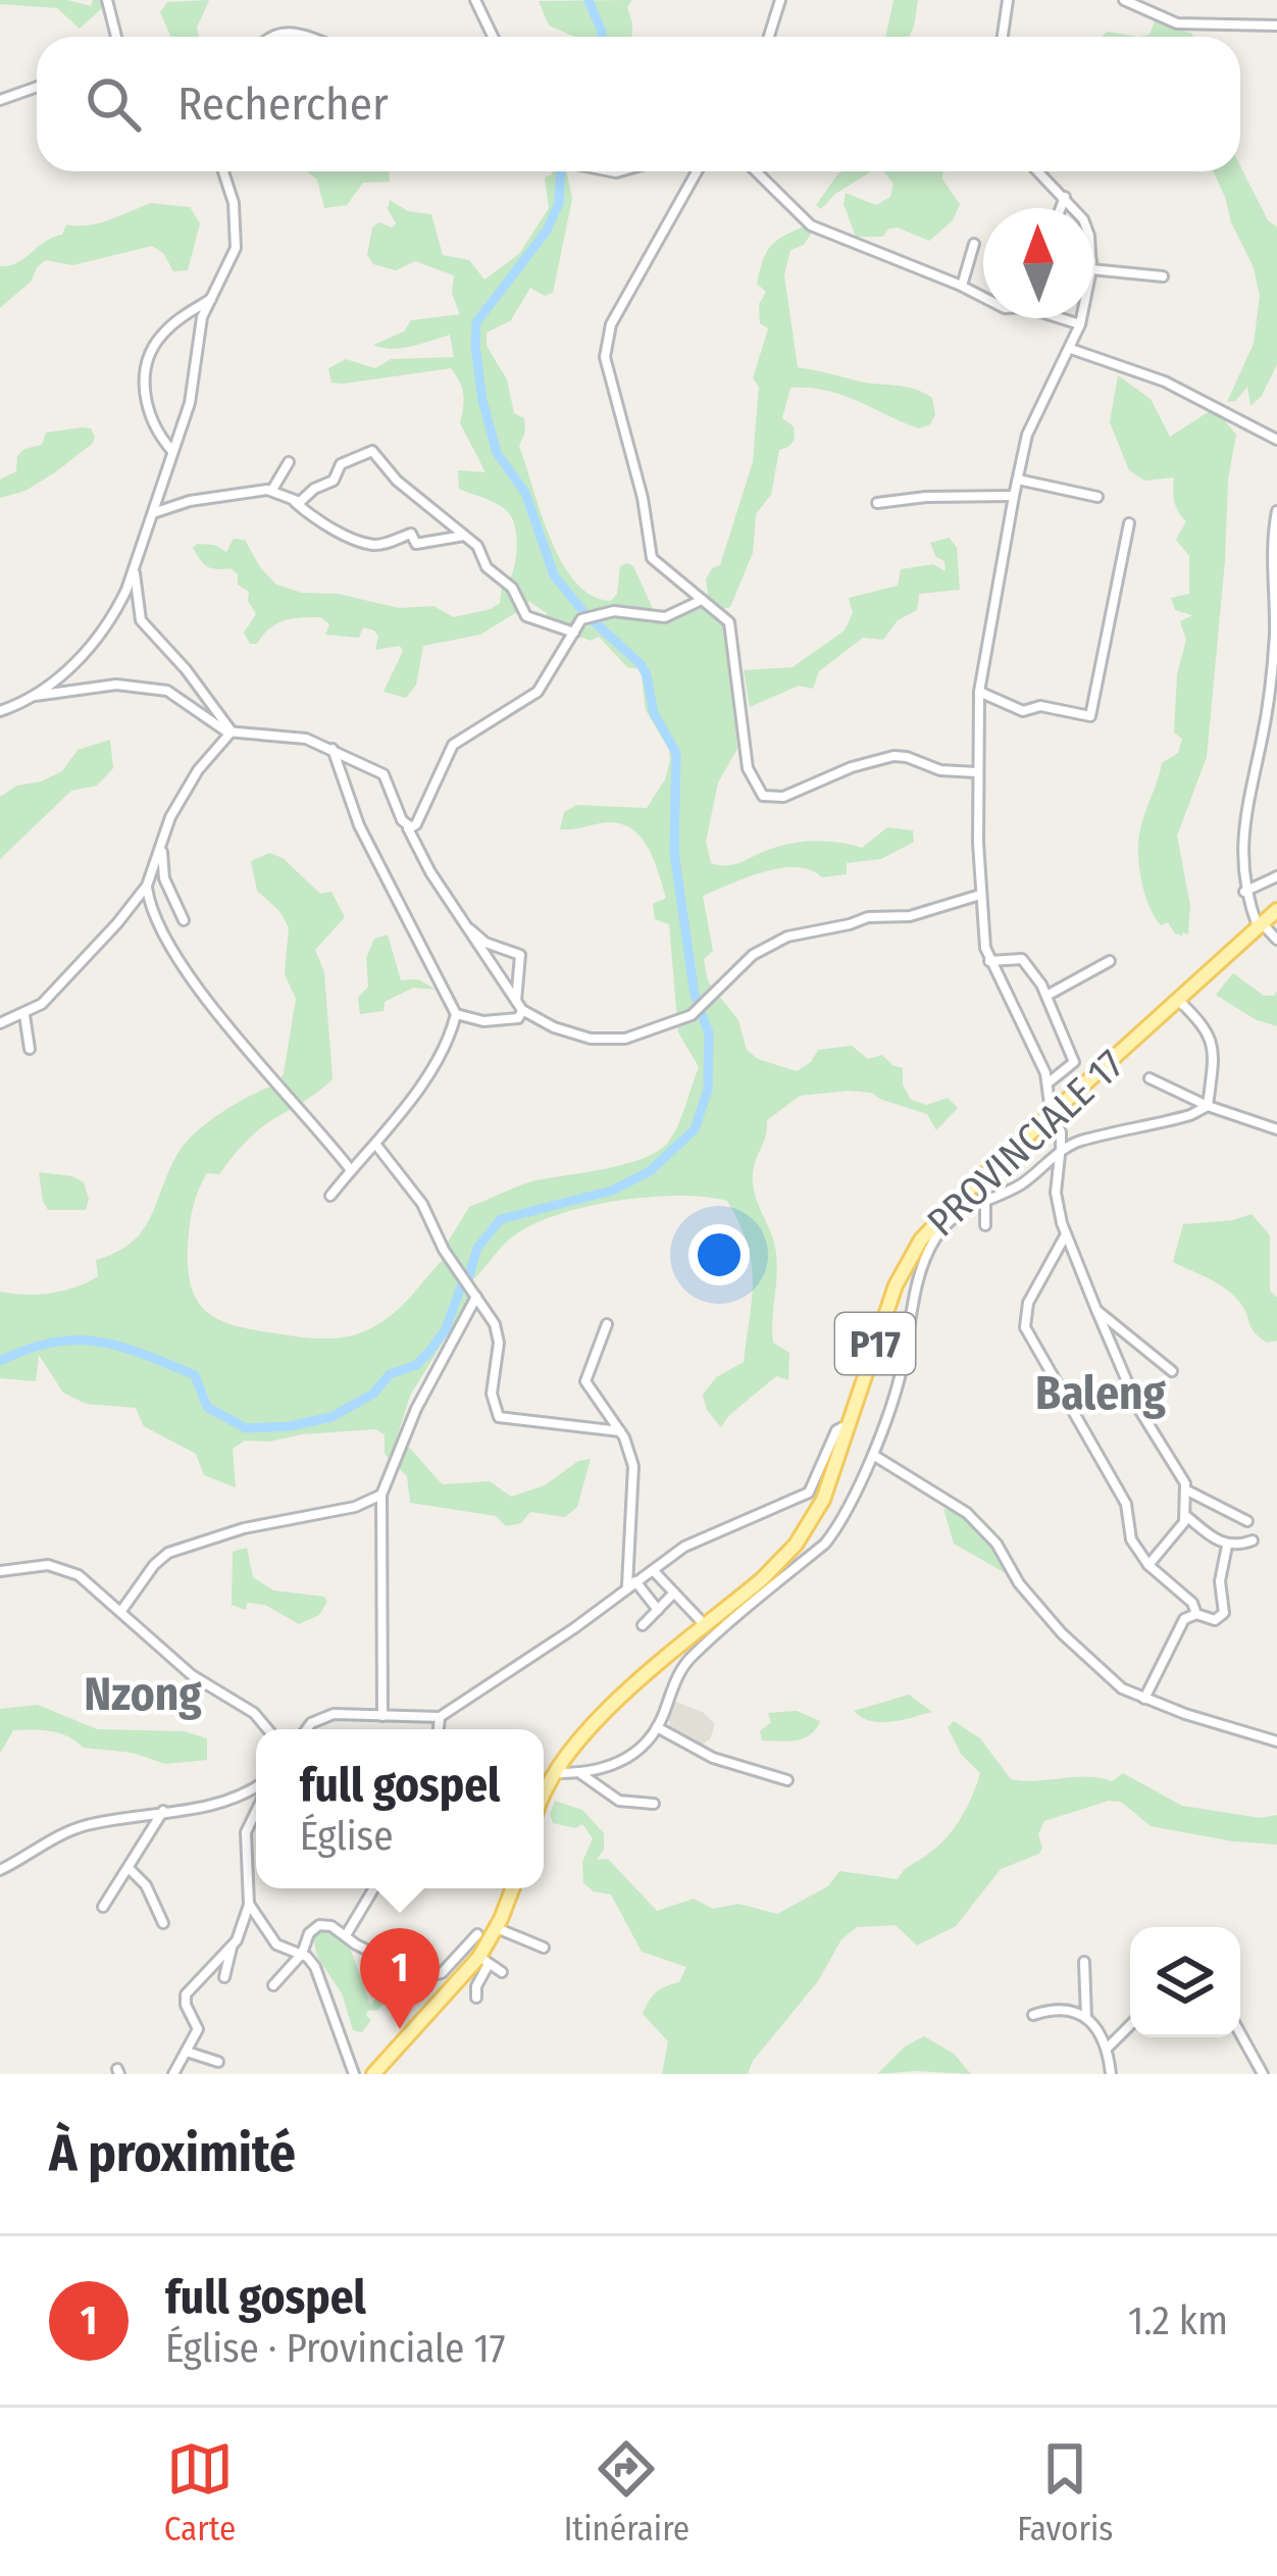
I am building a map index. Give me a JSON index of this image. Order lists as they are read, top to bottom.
{
  "streets": {
    "main road": ["PROVINCIALE 17", "P17"]
  },
  "districts": ["Baleng", "Nzong"],
  "north": "top",
  "page": {
    "search": "Rechercher",
    "popup": ["full gospel", "Église"],
    "pins": "1",
    "heading": "À proximité",
    "list": [
      {
        "mark": "1",
        "name": "full gospel",
        "note": "Église · Provinciale 17",
        "value": "1.2 km"
      }
    ],
    "nav": ["Carte", "Itinéraire", "Favoris"]
  }
}
